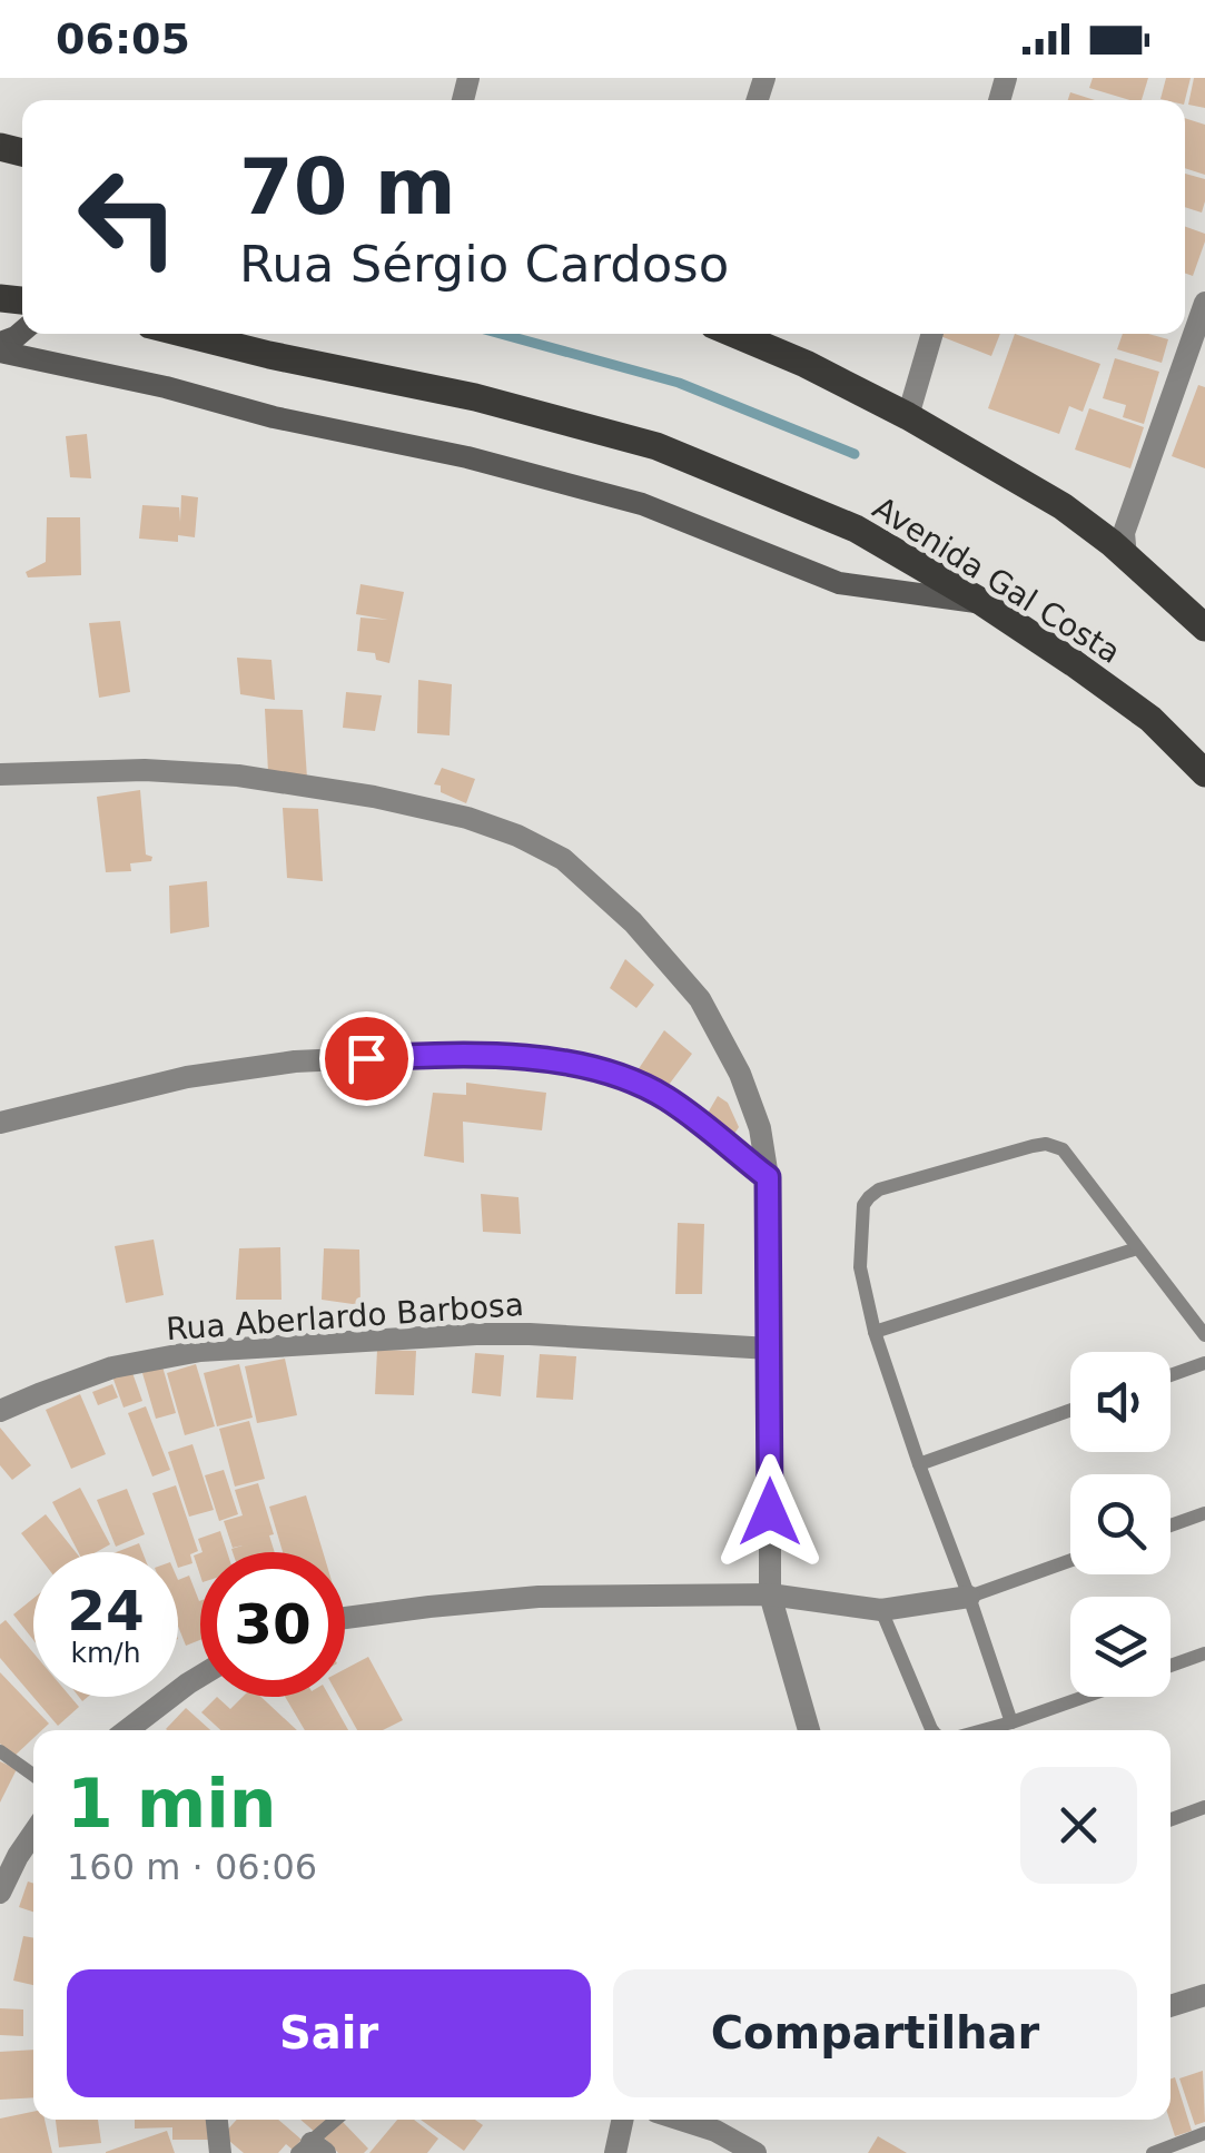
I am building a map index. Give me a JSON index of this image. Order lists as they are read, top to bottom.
{
  "streets": {
    "main road": ["Avenida Gal Costa"],
    "street": ["Rua Aberlardo Barbosa"]
  },
  "page": {
    "status": "06:05",
    "turn": ["70 m", "Rua Sérgio Cardoso"],
    "speed": "24 km/h",
    "limit": "30",
    "heading": ["1 min", "160 m · 06:06"],
    "buttons": ["Sair", "Compartilhar"]
  }
}
